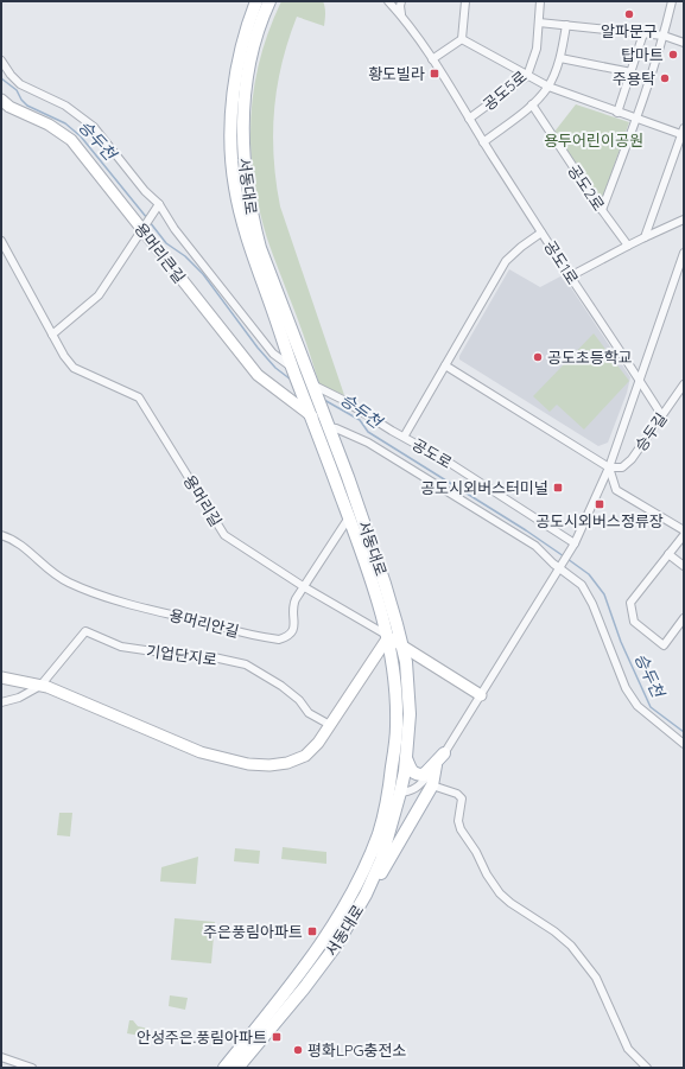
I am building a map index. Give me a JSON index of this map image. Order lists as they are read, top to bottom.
{
  "streets": {
    "main road": ["서동대로"],
    "street": [
      "공도5로",
      "공도2로",
      "용머리큰길",
      "공도1로",
      "승두길",
      "공도로",
      "용머리길",
      "용머리안길",
      "기업단지로"
    ]
  },
  "crossings": [
    ["공도5로", "공도1로"],
    ["서동대로", "용머리큰길"],
    ["서동대로", "공도로"],
    ["서동대로", "용머리길"],
    ["서동대로", "용머리안길"],
    ["용머리길", "용머리안길"]
  ],
  "water": ["승두천"],
  "parks": ["용두어린이공원"],
  "places": {
    "other": [
      "알파문구",
      "탑마트",
      "주용탁",
      "공도초등학교",
      "평화LPG충전소"
    ],
    "transit": [
      "황도빌라",
      "공도시외버스터미널",
      "공도시외버스정류장",
      "주은풍림아파트",
      "안성주은.풍림아파트"
    ]
  }
}
